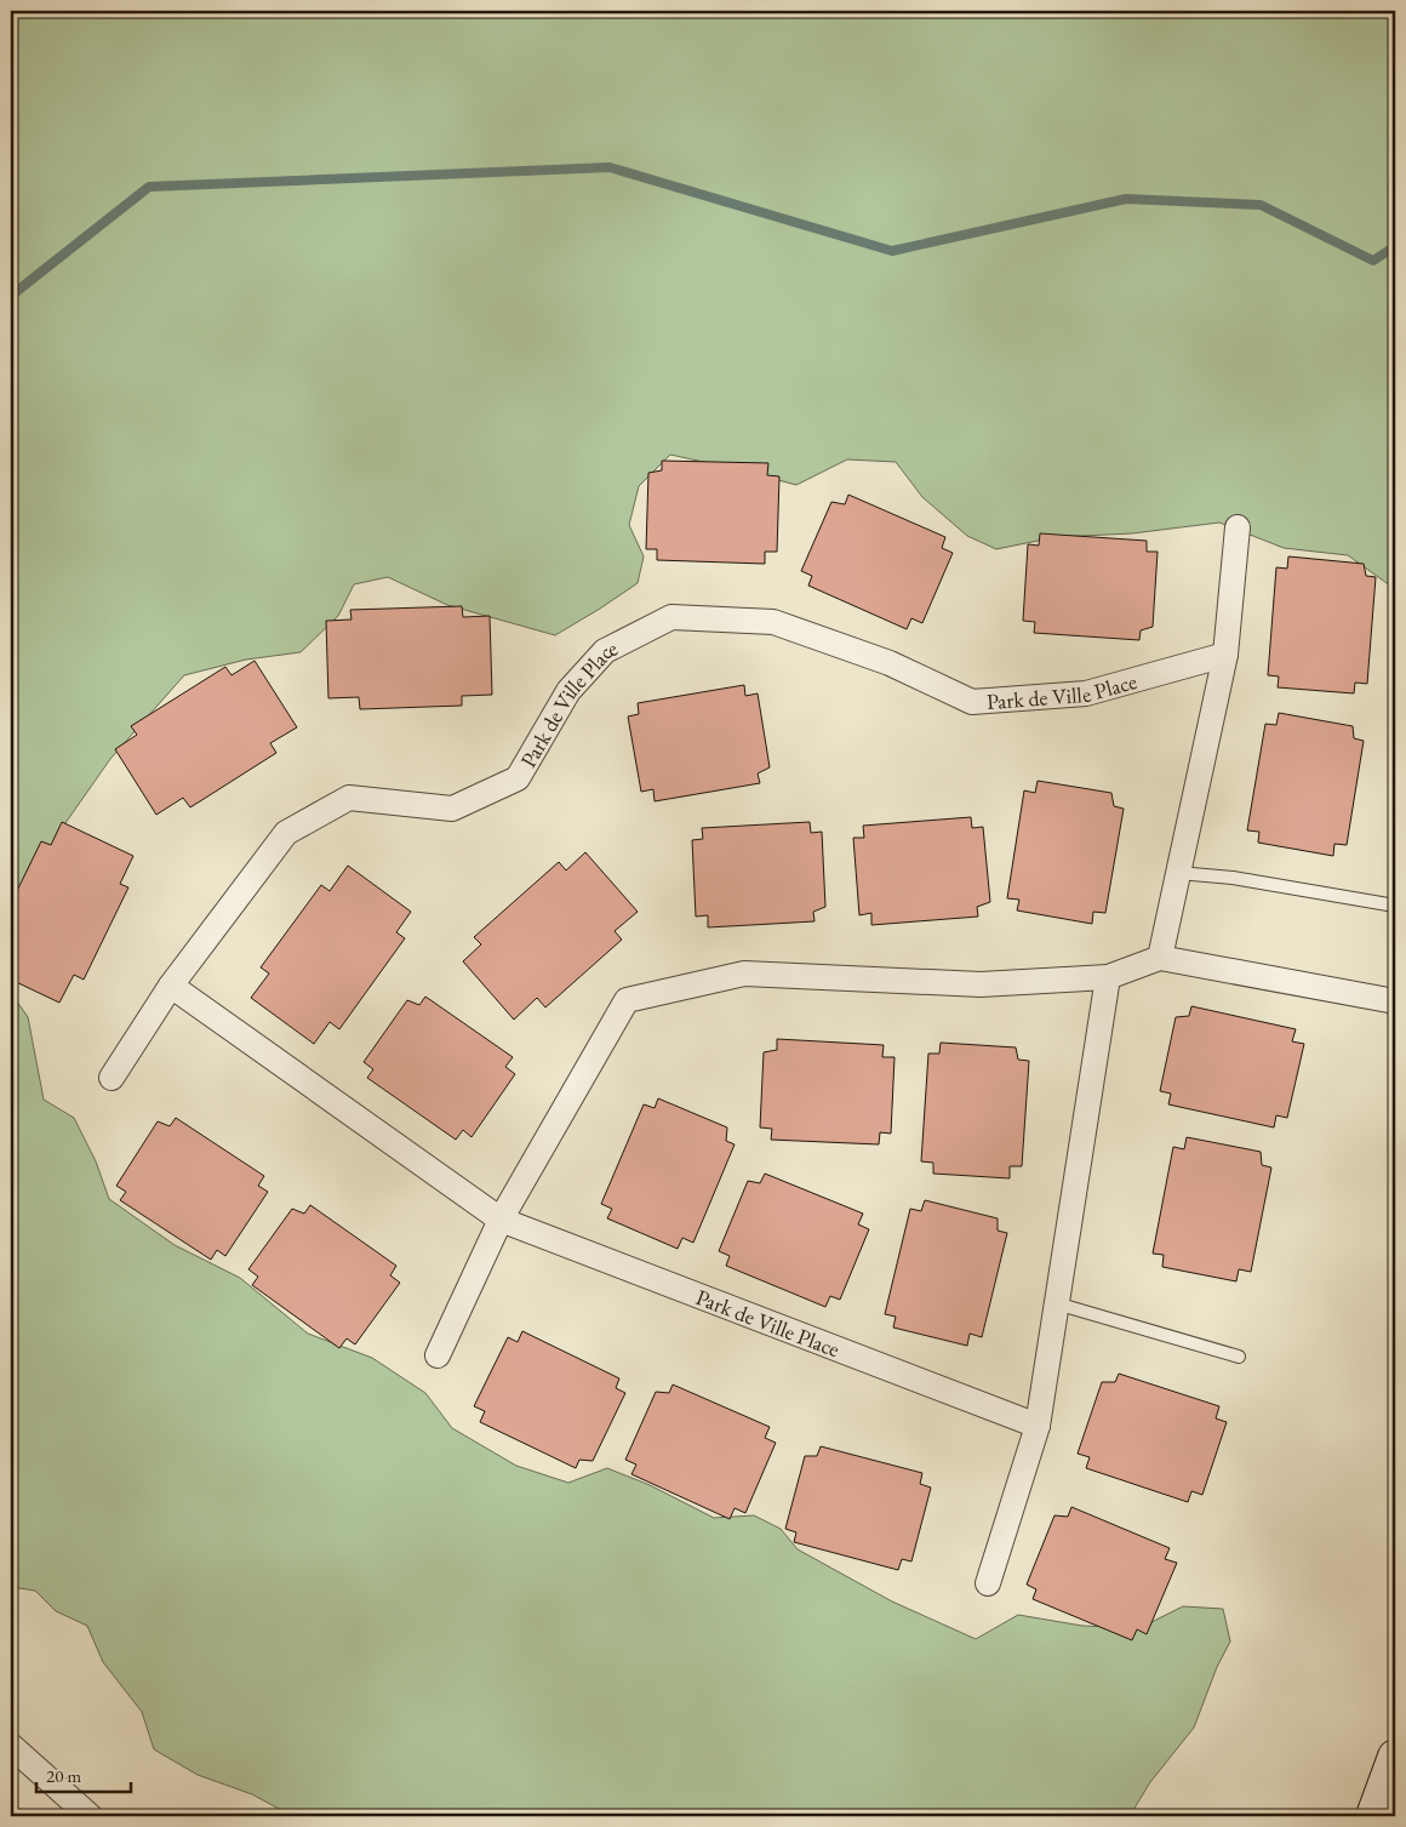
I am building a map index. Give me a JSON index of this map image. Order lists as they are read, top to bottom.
{
  "streets": {
    "street": ["Park de Ville Place"]
  },
  "scale_bar": "20 m"
}
